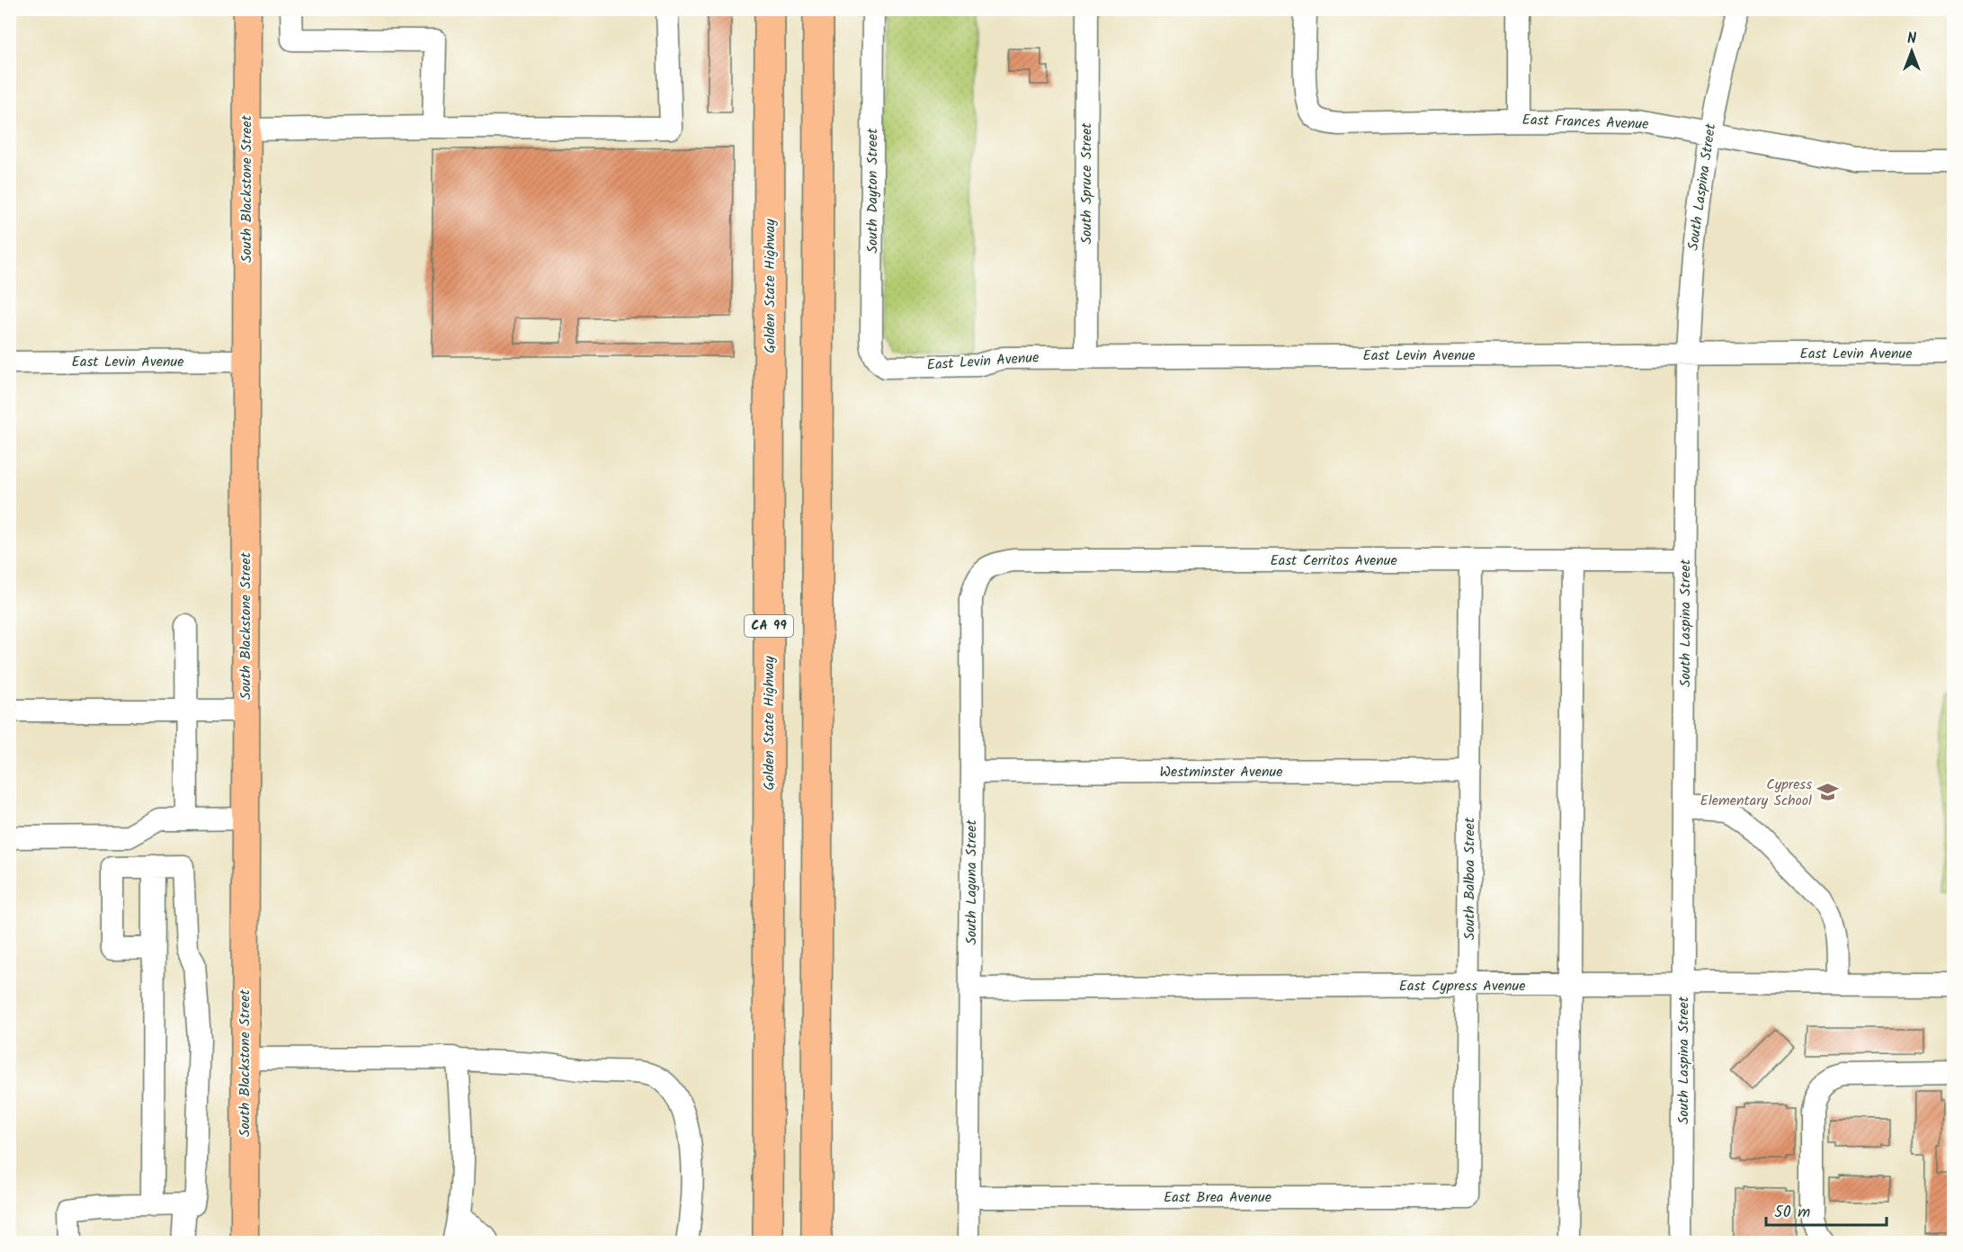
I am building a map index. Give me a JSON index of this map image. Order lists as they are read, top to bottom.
{
  "streets": {
    "highway": ["Golden State Highway", "CA 99"],
    "main road": ["South Blackstone Street"],
    "street": [
      "East Frances Avenue",
      "South Spruce Street",
      "South Laspina Street",
      "South Dayton Street",
      "East Levin Avenue",
      "East Cerritos Avenue",
      "Westminster Avenue",
      "South Balboa Street",
      "South Laguna Street",
      "East Cypress Avenue",
      "East Brea Avenue"
    ]
  },
  "crossings": [
    ["East Frances Avenue", "South Laspina Street"],
    ["South Spruce Street", "East Levin Avenue"],
    ["South Laspina Street", "East Levin Avenue"],
    ["South Laspina Street", "East Cerritos Avenue"],
    ["South Laspina Street", "East Cypress Avenue"],
    ["South Blackstone Street", "East Levin Avenue"],
    ["South Dayton Street", "East Levin Avenue"],
    ["East Cerritos Avenue", "South Balboa Street"],
    ["East Cerritos Avenue", "South Laguna Street"],
    ["Westminster Avenue", "South Balboa Street"],
    ["Westminster Avenue", "South Laguna Street"],
    ["South Balboa Street", "East Cypress Avenue"],
    ["South Balboa Street", "East Brea Avenue"],
    ["South Laguna Street", "East Cypress Avenue"],
    ["South Laguna Street", "East Brea Avenue"]
  ],
  "places": {
    "school or university": ["Cypress Elementary School"]
  },
  "scale_bar": "50 m",
  "north": "top"
}
